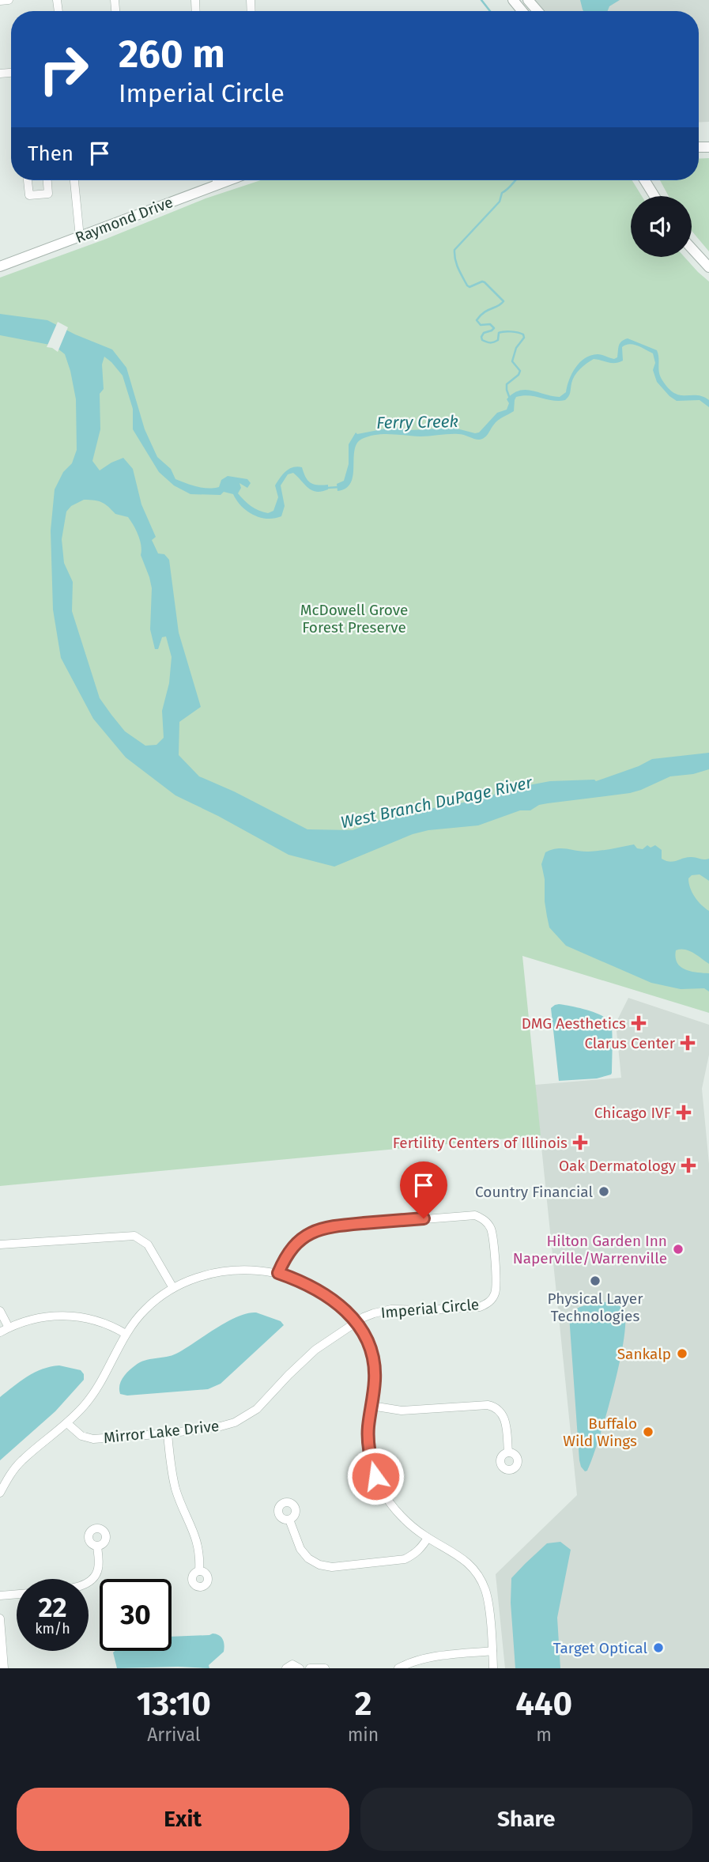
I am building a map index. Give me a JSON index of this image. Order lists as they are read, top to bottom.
{
  "streets": {
    "street": ["Raymond Drive", "Imperial Circle", "Mirror Lake Drive"]
  },
  "crossings": [
    ["Imperial Circle", "Mirror Lake Drive"]
  ],
  "water": ["Ferry Creek", "West Branch DuPage River"],
  "parks": ["McDowell Grove Forest Preserve"],
  "places": {
    "health": [
      "DMG Aesthetics",
      "Clarus Center",
      "Chicago IVF",
      "Fertility Centers of Illinois",
      "Oak Dermatology"
    ],
    "other": [
      "Country Financial",
      "Hilton Garden Inn Naperville/Warrenville",
      "Physical Layer Technologies",
      "Sankalp",
      "Buffalo Wild Wings",
      "Target Optical"
    ]
  },
  "page": {
    "turn": ["260 m", "Imperial Circle"],
    "then": "Then",
    "speed": "22 km/h",
    "limit": "30",
    "eta": [
      "13:10",
      "Arrival",
      "2",
      "min",
      "440",
      "m"
    ],
    "buttons": ["Exit", "Share"]
  }
}
